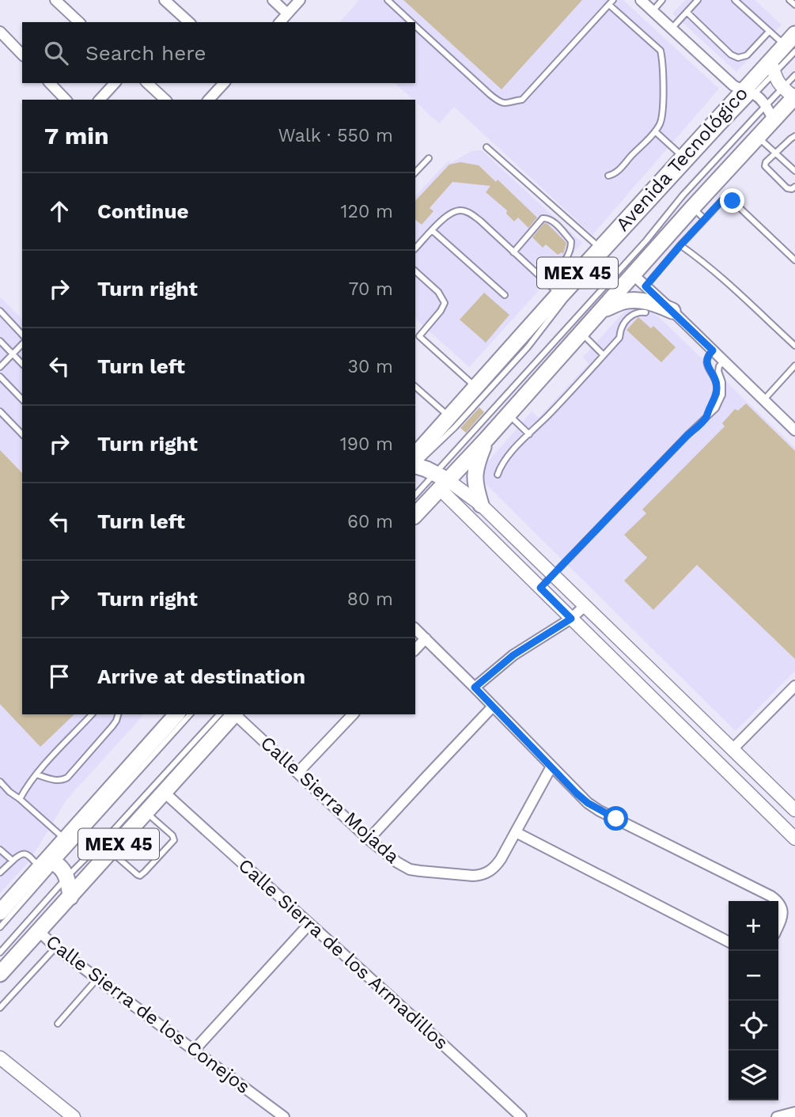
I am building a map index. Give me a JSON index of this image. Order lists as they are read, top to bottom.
{
  "streets": {
    "main road": ["Avenida Tecnológico", "MEX 45"],
    "street": ["Calle Sierra Mojada", "Calle Sierra de los Armadillos", "Calle Sierra de los Conejos"]
  },
  "crossings": [
    ["MEX 45", "Calle Sierra de los Armadillos"],
    ["MEX 45", "Calle Sierra de los Conejos"]
  ],
  "page": {
    "search": "Search here",
    "heading": ["7 min", "Walk · 550 m"],
    "list": [
      ["Continue", "120 m"],
      ["Turn right", "70 m"],
      ["Turn left", "30 m"],
      ["Turn right", "190 m"],
      ["Turn left", "60 m"],
      ["Turn right", "80 m"],
      "Arrive at destination"
    ],
    "map_buttons": ["+", "−"]
  }
}
